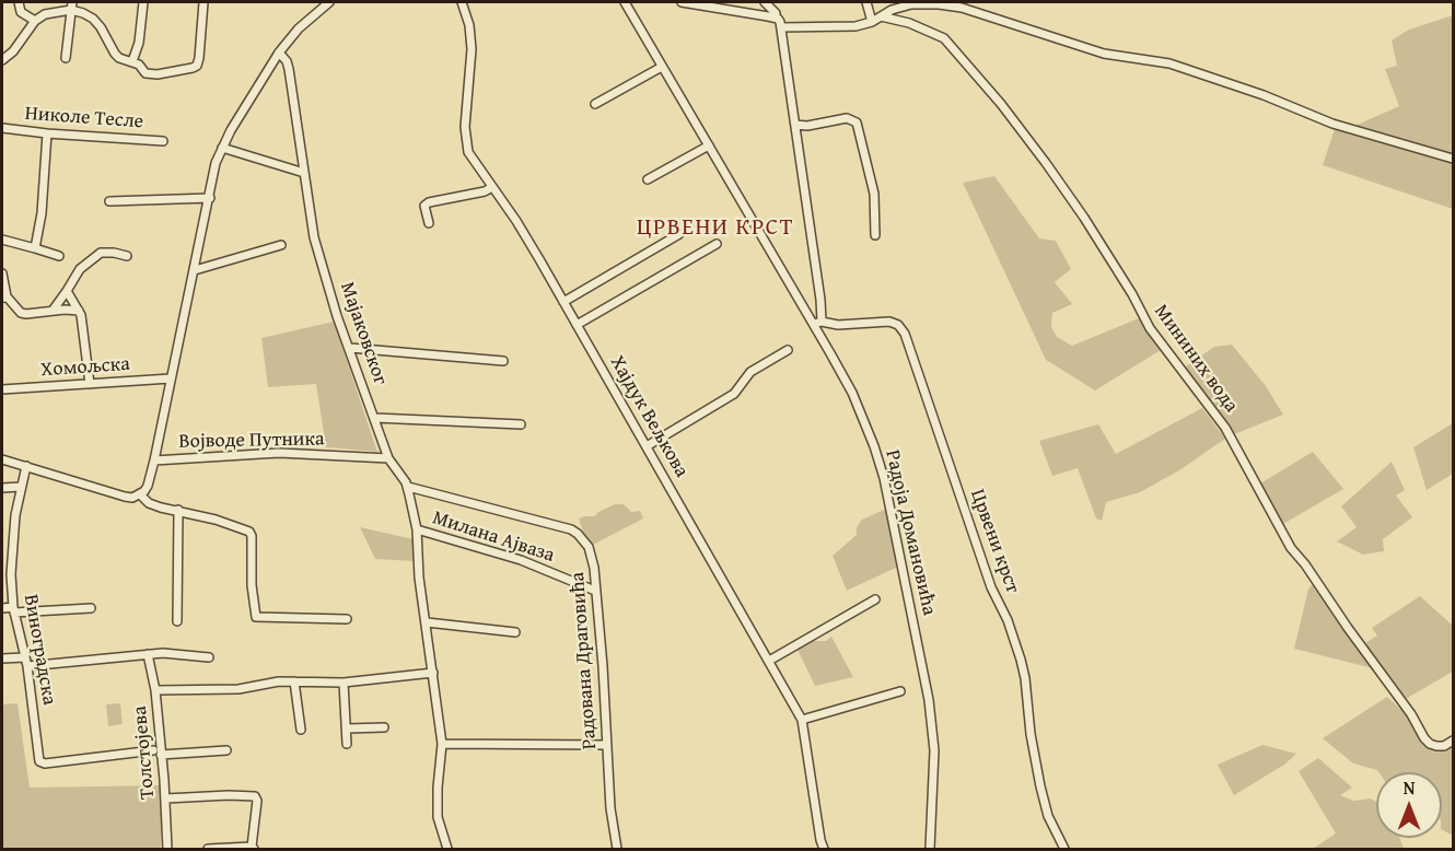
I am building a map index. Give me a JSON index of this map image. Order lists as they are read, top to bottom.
{
  "streets": {
    "street": [
      "Николе Тесле",
      "Мајаковског",
      "Мининих вода",
      "Хомољска",
      "Хајдук Вељкова",
      "Војводе Путника",
      "Радоја Домановића",
      "Милана Ајваза",
      "Црвени крст",
      "Виноградска",
      "Радована Драговића",
      "Толстојева"
    ]
  },
  "crossings": [
    ["Мајаковског", "Војводе Путника"],
    ["Мајаковског", "Милана Ајваза"],
    ["Мајаковског", "Радована Драговића"],
    ["Радоја Домановића", "Црвени крст"],
    ["Милана Ајваза", "Радована Драговића"]
  ],
  "districts": ["ЦРВЕНИ КРСТ"],
  "north": "top"
}
